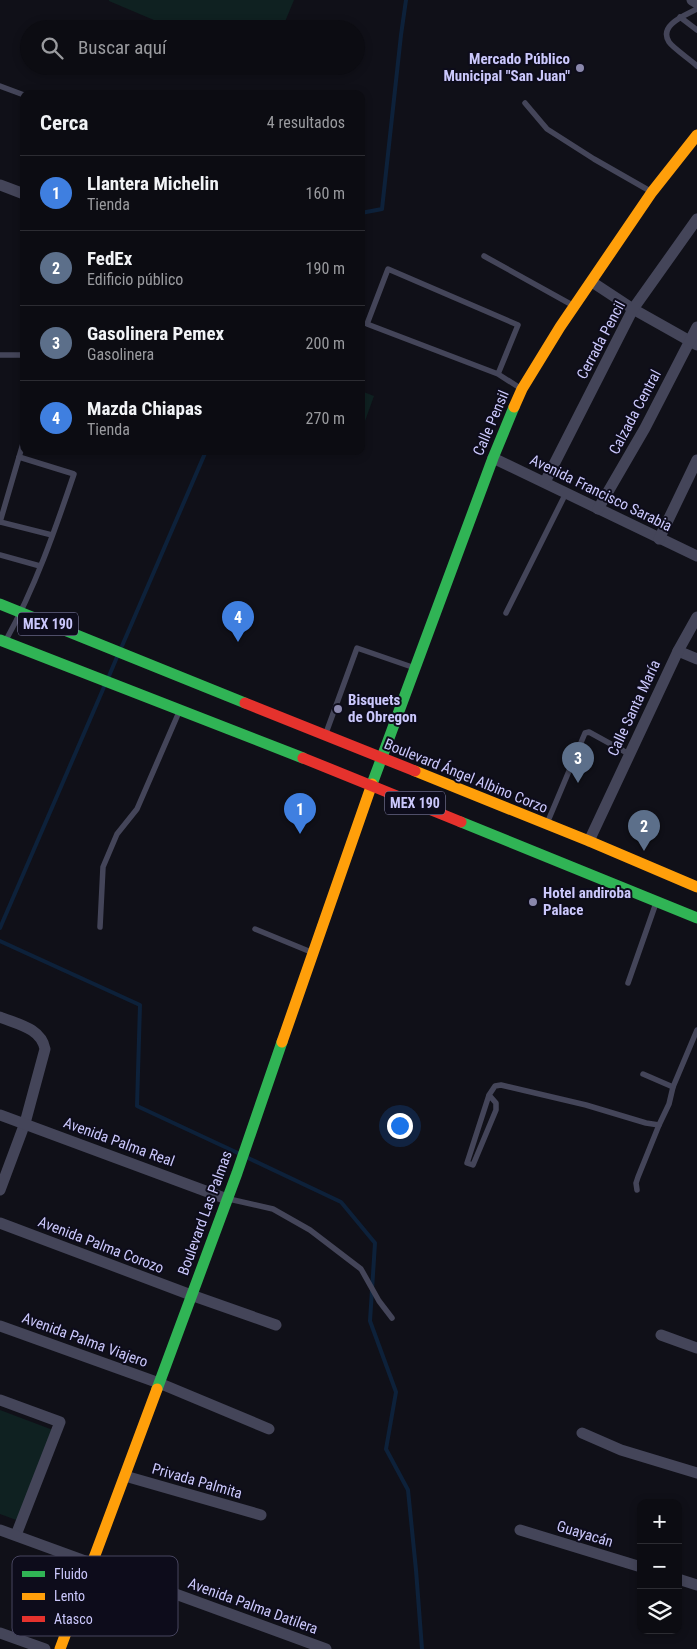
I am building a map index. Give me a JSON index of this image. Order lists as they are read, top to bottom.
{
  "streets": {
    "main road": [
      "Calle Pensil",
      "MEX 190",
      "Boulevard Ángel Albino Corzo",
      "Boulevard Las Palmas"
    ],
    "street": [
      "Cerrada Pencil",
      "Calzada Central",
      "Avenida Francisco Sarabia",
      "Calle Santa María",
      "Avenida Palma Real",
      "Avenida Palma Corozo",
      "Avenida Palma Viajero",
      "Privada Palmita",
      "Guayacán",
      "Avenida Palma Datilera"
    ]
  },
  "crossings": [
    ["Cerrada Pencil", "Avenida Francisco Sarabia"],
    ["Calzada Central", "Avenida Francisco Sarabia"],
    ["Calle Pensil", "Avenida Francisco Sarabia"],
    ["Calle Pensil", "MEX 190"],
    ["Calle Pensil", "Boulevard Ángel Albino Corzo"],
    ["Calle Pensil", "Boulevard Las Palmas"],
    ["MEX 190", "Boulevard Las Palmas"],
    ["Calle Santa María", "Boulevard Ángel Albino Corzo"],
    ["Avenida Palma Real", "Boulevard Las Palmas"],
    ["Boulevard Las Palmas", "Avenida Palma Corozo"],
    ["Boulevard Las Palmas", "Avenida Palma Viajero"],
    ["Boulevard Las Palmas", "Privada Palmita"]
  ],
  "places": ["Mercado Público Municipal \"San Juan\"", "Bisquets de Obregon", "Hotel andiroba Palace"],
  "legend": ["Fluido", "Lento", "Atasco"],
  "page": {
    "search": "Buscar aquí",
    "heading": ["Cerca", "4 resultados"],
    "list": [
      {
        "mark": "1",
        "name": "Llantera Michelin",
        "note": "Tienda",
        "value": "160 m"
      },
      {
        "mark": "2",
        "name": "FedEx",
        "note": "Edificio público",
        "value": "190 m"
      },
      {
        "mark": "3",
        "name": "Gasolinera Pemex",
        "note": "Gasolinera",
        "value": "200 m"
      },
      {
        "mark": "4",
        "name": "Mazda Chiapas",
        "note": "Tienda",
        "value": "270 m"
      }
    ],
    "pins": [
      "4",
      "3",
      "1",
      "2"
    ],
    "map_buttons": ["+", "−"]
  }
}
